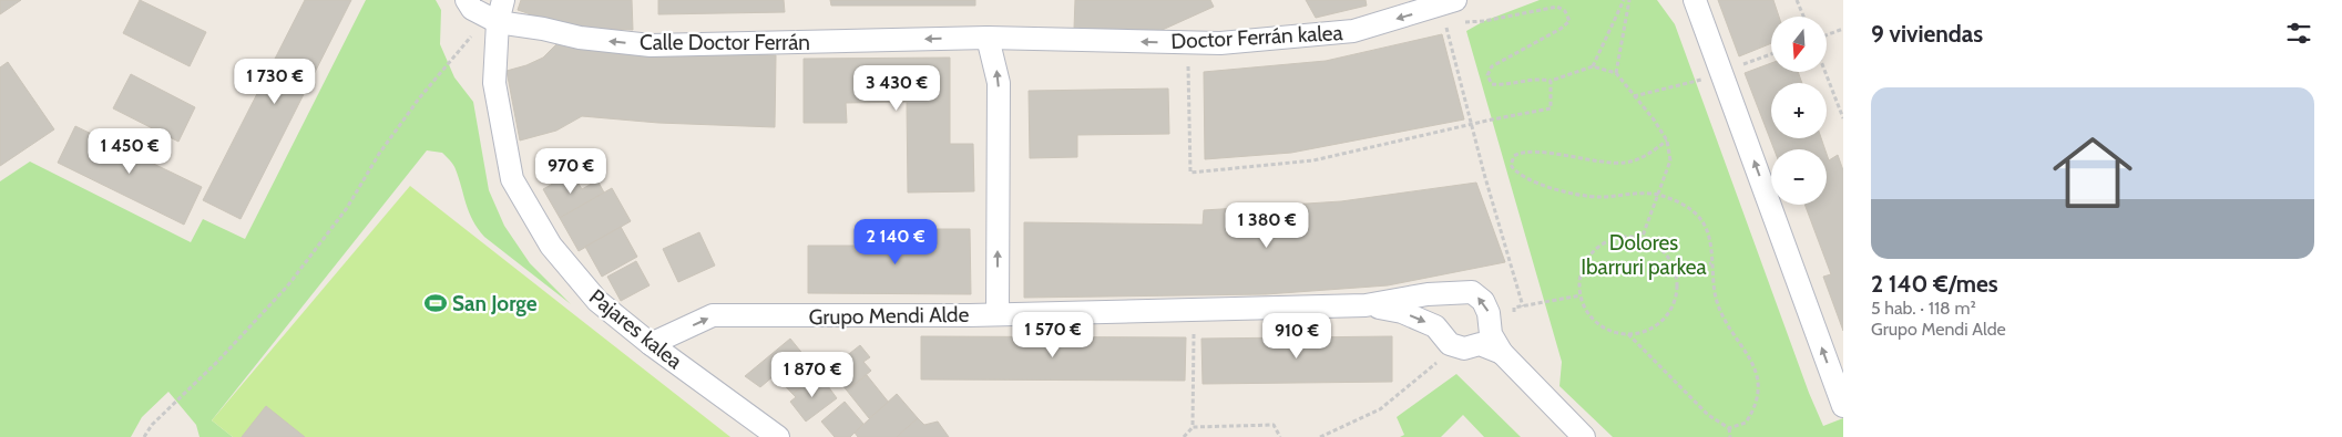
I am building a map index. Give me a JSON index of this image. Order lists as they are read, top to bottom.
{
  "streets": {
    "street": [
      "Doctor Ferrán kalea",
      "Calle Doctor Ferrán",
      "Grupo Mendi Alde",
      "Pajares kalea"
    ]
  },
  "crossings": [
    ["Doctor Ferrán kalea", "Calle Doctor Ferrán"],
    ["Calle Doctor Ferrán", "Pajares kalea"],
    ["Grupo Mendi Alde", "Pajares kalea"]
  ],
  "one_way": ["Doctor Ferrán kalea", "Calle Doctor Ferrán"],
  "parks": ["Dolores Ibarruri parkea"],
  "places": {
    "sports": ["San Jorge"]
  },
  "north": "bottom",
  "page": {
    "heading": "9 viviendas",
    "map_buttons": ["+", "−"],
    "price": [
      "1 730 €",
      "3 430 €",
      "1 450 €",
      "970 €",
      "1 380 €",
      "2 140 €",
      "1 570 €",
      "910 €",
      "1 870 €"
    ],
    "list": [
      {
        "name": "2 140 €/mes",
        "note": "5 hab. · 118 m² · Grupo Mendi Alde"
      }
    ]
  }
}
